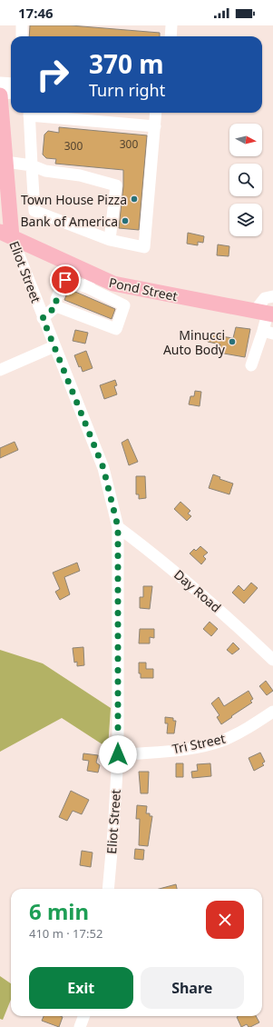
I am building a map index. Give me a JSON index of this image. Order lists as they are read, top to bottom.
{
  "streets": {
    "main road": ["Eliot Street", "Pond Street"],
    "street": ["Day Road", "Tri Street"]
  },
  "crossings": [
    ["Eliot Street", "Pond Street"],
    ["Eliot Street", "Day Road"],
    ["Eliot Street", "Tri Street"]
  ],
  "places": ["Town House Pizza", "Bank of America", "Minucci Auto Body"],
  "house_numbers": ["300", "300"],
  "north": "right",
  "page": {
    "status": "17:46",
    "turn": ["370 m", "Turn right"],
    "heading": ["6 min", "410 m · 17:52"],
    "buttons": ["Exit", "Share"]
  }
}
